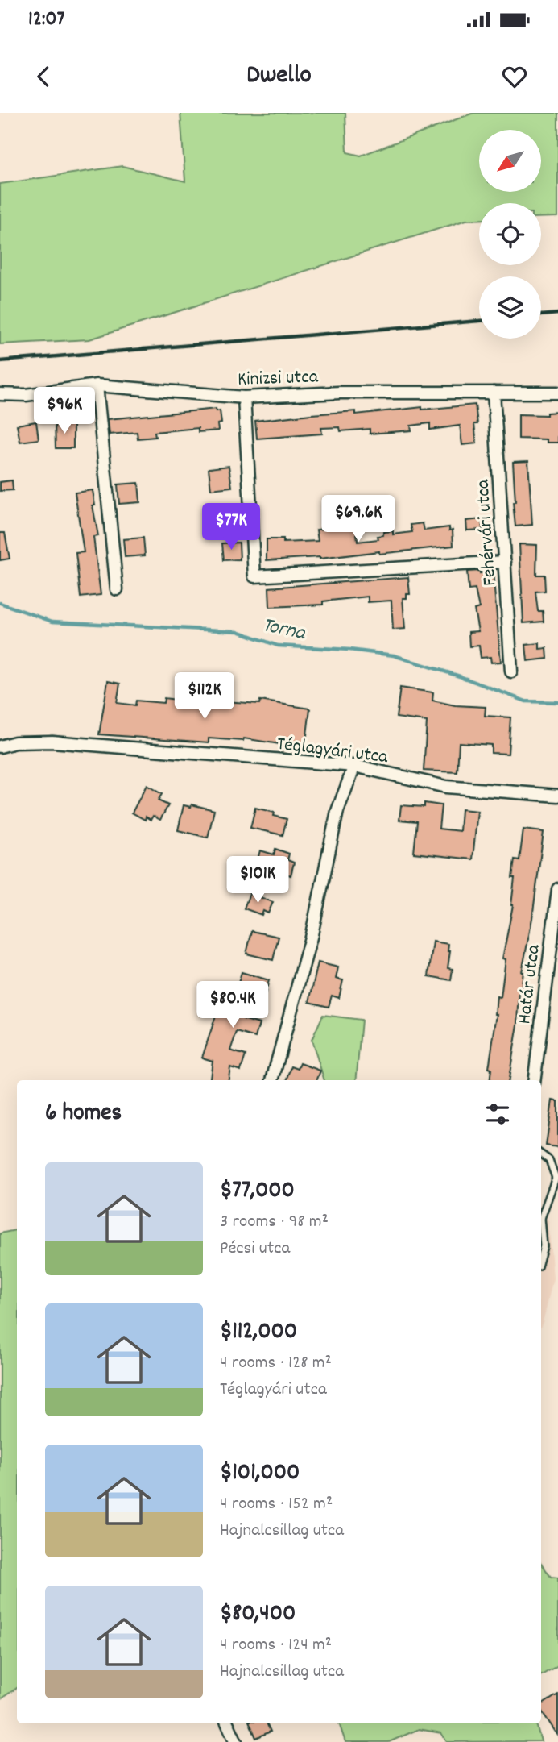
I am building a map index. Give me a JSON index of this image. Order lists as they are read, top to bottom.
{
  "streets": {
    "street": [
      "Kinizsi utca",
      "Fehérvári utca",
      "Téglagyári utca",
      "Határ utca"
    ]
  },
  "crossings": [
    ["Kinizsi utca", "Fehérvári utca"]
  ],
  "water": ["Torna"],
  "north": "bottom left",
  "page": {
    "status": "12:07",
    "header": "Dwello",
    "price": [
      "$96K",
      "$69.6K",
      "$77K",
      "$112K",
      "$101K",
      "$80.4K"
    ],
    "heading": "6 homes",
    "list": [
      {
        "name": "$77,000",
        "note": "3 rooms · 98 m² · Pécsi utca"
      },
      {
        "name": "$112,000",
        "note": "4 rooms · 128 m² · Téglagyári utca"
      },
      {
        "name": "$101,000",
        "note": "4 rooms · 152 m² · Hajnalcsillag utca"
      },
      {
        "name": "$80,400",
        "note": "4 rooms · 124 m² · Hajnalcsillag utca"
      }
    ]
  }
}
